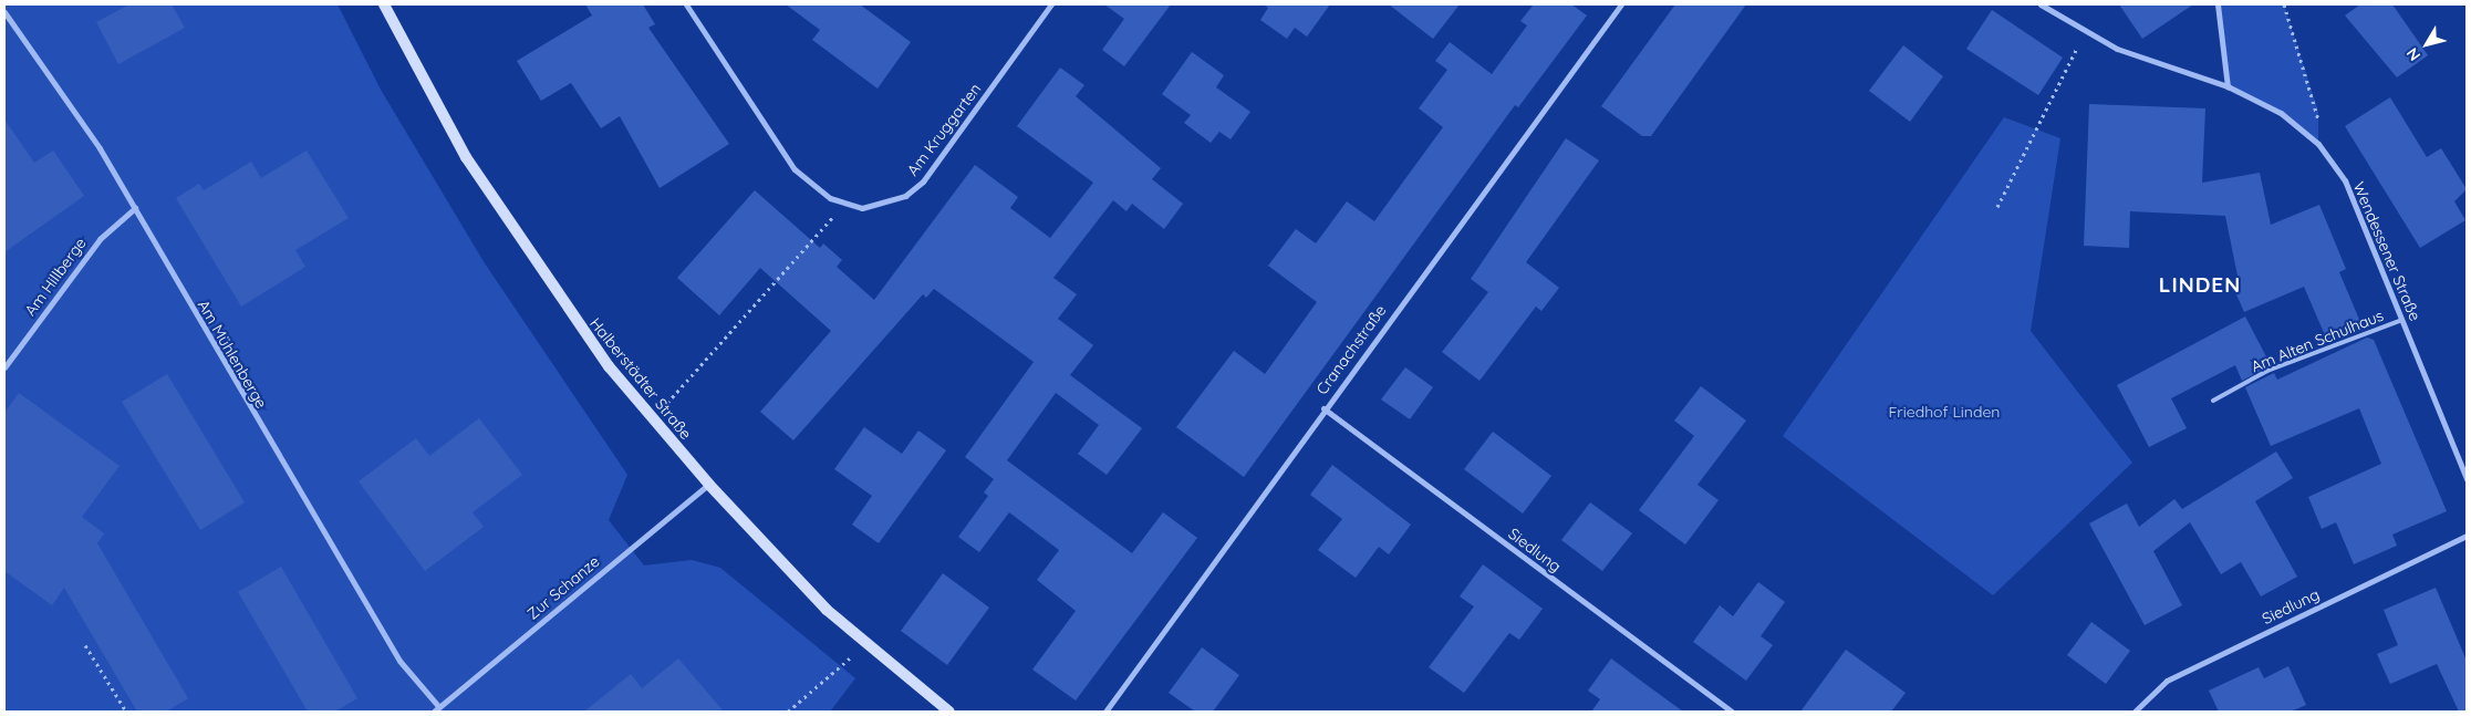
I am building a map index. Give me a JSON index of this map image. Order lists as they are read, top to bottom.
{
  "streets": {
    "main road": ["Halberstädter Straße"],
    "street": [
      "Am Kruggarten",
      "Wendessener Straße",
      "Am Hillberge",
      "Cranachstraße",
      "Am Mühlenberge",
      "Siedlung",
      "Zur Schanze"
    ],
    "lane": ["Am Alten Schulhaus"]
  },
  "crossings": [
    ["Wendessener Straße", "Am Alten Schulhaus"],
    ["Am Hillberge", "Am Mühlenberge"],
    ["Cranachstraße", "Siedlung"],
    ["Am Mühlenberge", "Zur Schanze"],
    ["Halberstädter Straße", "Zur Schanze"]
  ],
  "districts": ["LINDEN"],
  "parks": ["Friedhof Linden"],
  "north": "bottom left"
}
